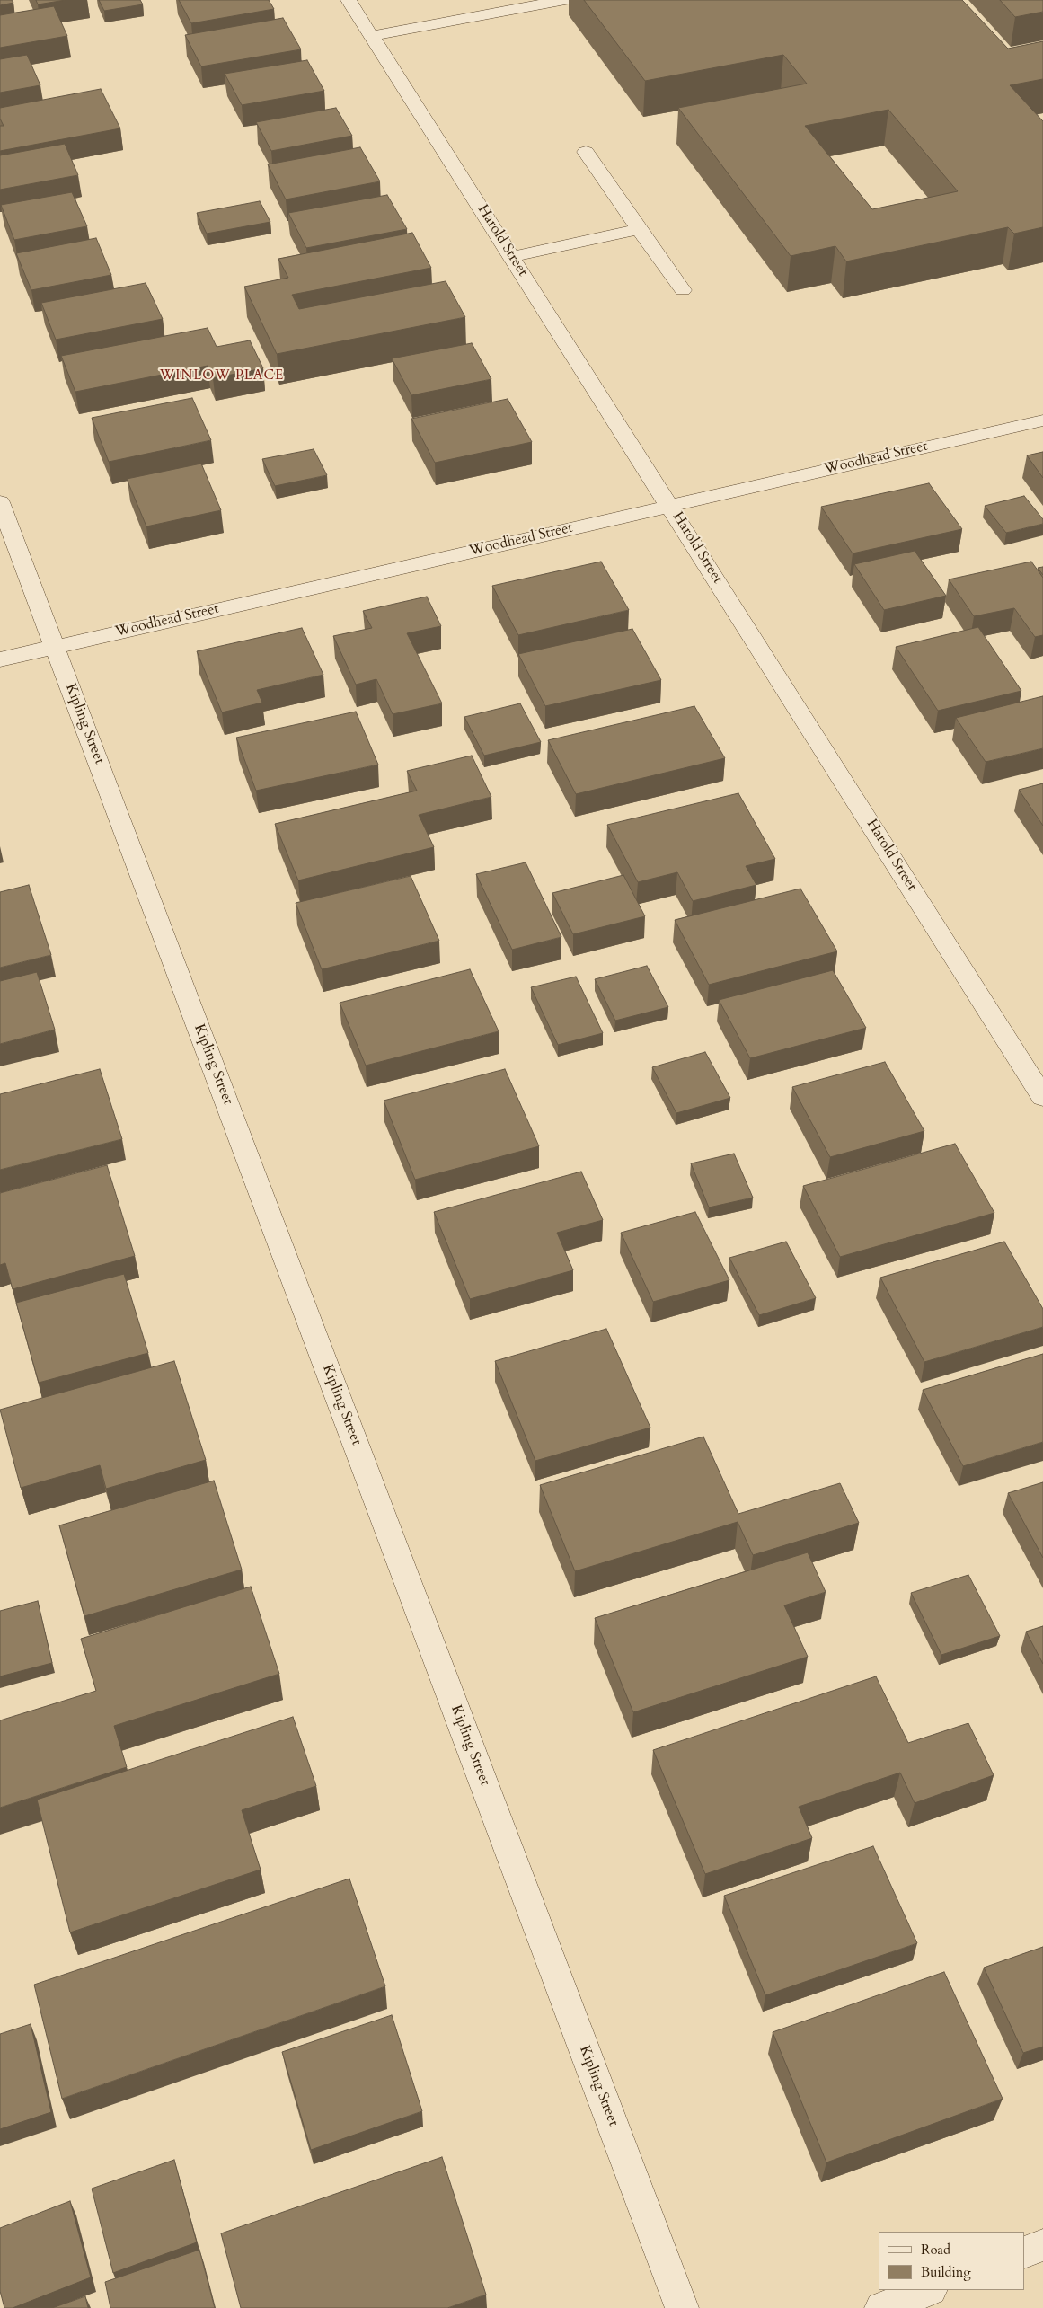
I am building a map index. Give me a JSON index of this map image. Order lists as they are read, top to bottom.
{
  "streets": {
    "street": ["Harold Street", "Woodhead Street", "Kipling Street"]
  },
  "crossings": [
    ["Harold Street", "Woodhead Street"],
    ["Woodhead Street", "Kipling Street"]
  ],
  "districts": ["WINLOW PLACE"],
  "legend": ["Road", "Building"]
}
